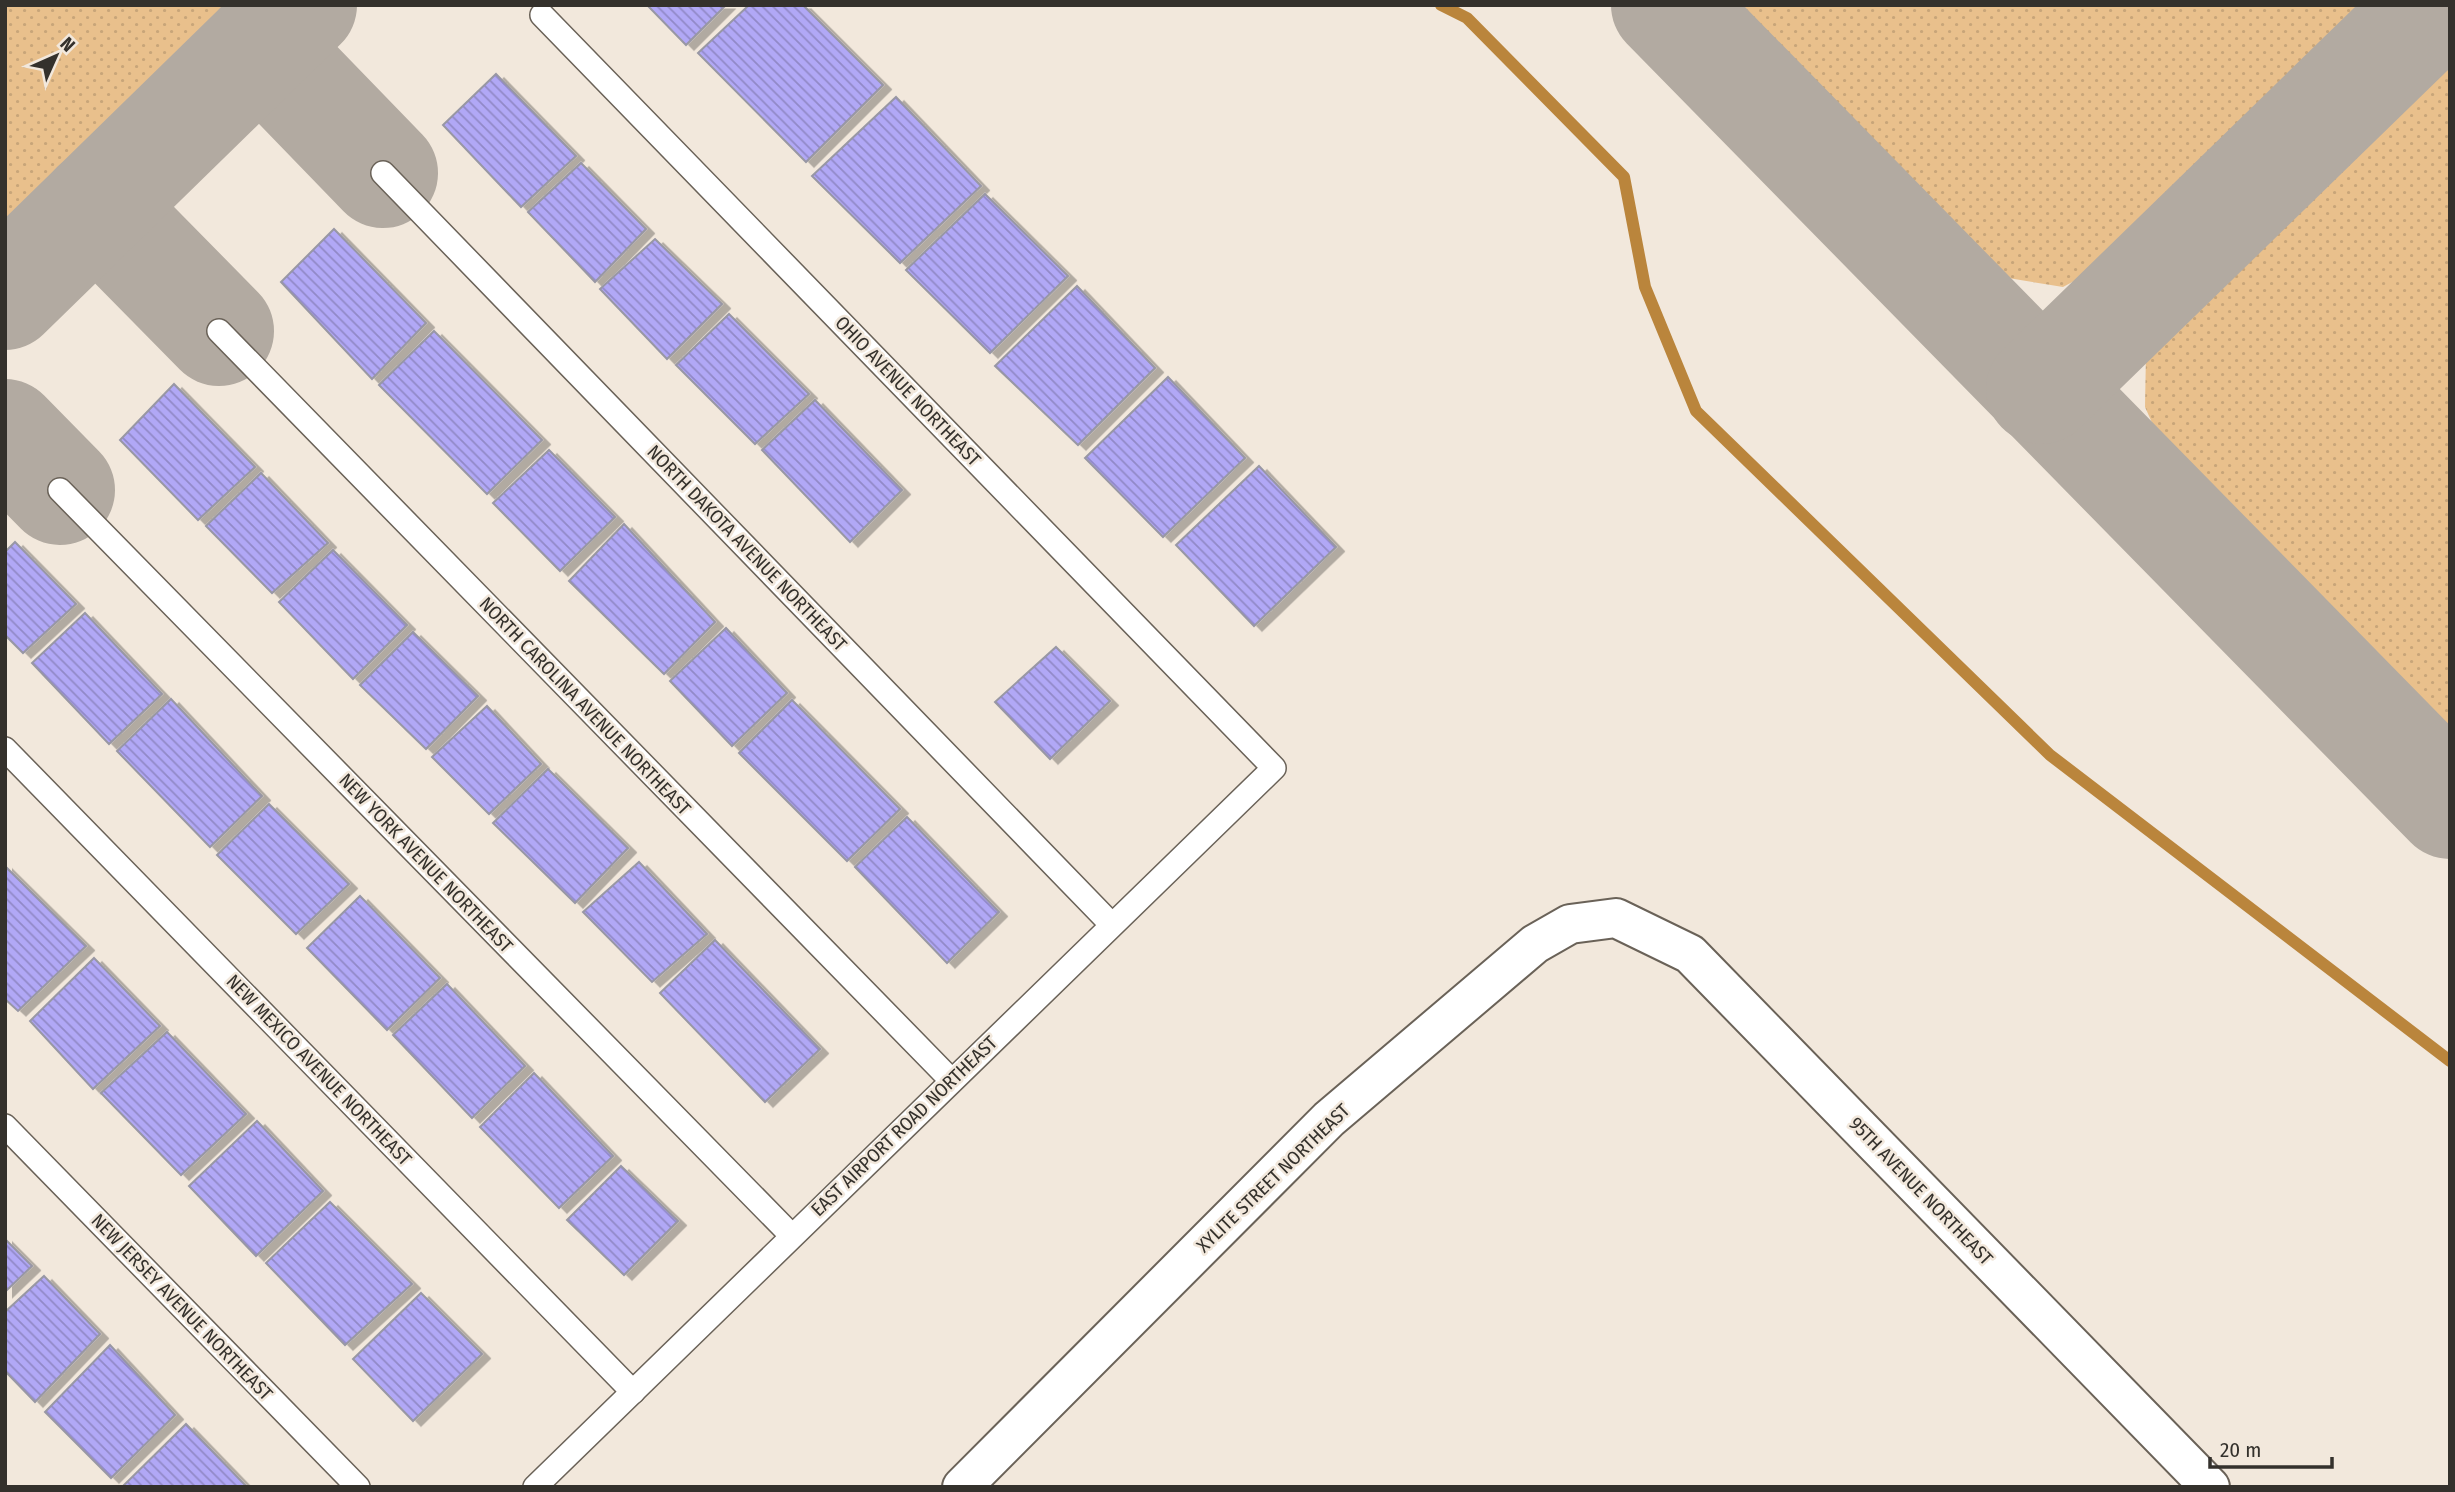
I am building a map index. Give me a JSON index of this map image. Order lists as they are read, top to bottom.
{
  "streets": {
    "street": ["XYLITE STREET NORTHEAST", "95TH AVENUE NORTHEAST"],
    "lane": [
      "OHIO AVENUE NORTHEAST",
      "NORTH DAKOTA AVENUE NORTHEAST",
      "NORTH CAROLINA AVENUE NORTHEAST",
      "NEW YORK AVENUE NORTHEAST",
      "NEW MEXICO AVENUE NORTHEAST",
      "EAST AIRPORT ROAD NORTHEAST",
      "NEW JERSEY AVENUE NORTHEAST"
    ]
  },
  "crossings": [
    ["OHIO AVENUE NORTHEAST", "EAST AIRPORT ROAD NORTHEAST"],
    ["NORTH DAKOTA AVENUE NORTHEAST", "EAST AIRPORT ROAD NORTHEAST"],
    ["NORTH CAROLINA AVENUE NORTHEAST", "EAST AIRPORT ROAD NORTHEAST"],
    ["NEW YORK AVENUE NORTHEAST", "EAST AIRPORT ROAD NORTHEAST"],
    ["NEW MEXICO AVENUE NORTHEAST", "EAST AIRPORT ROAD NORTHEAST"],
    ["XYLITE STREET NORTHEAST", "95TH AVENUE NORTHEAST"]
  ],
  "scale_bar": "20 m",
  "north": "top right"
}
